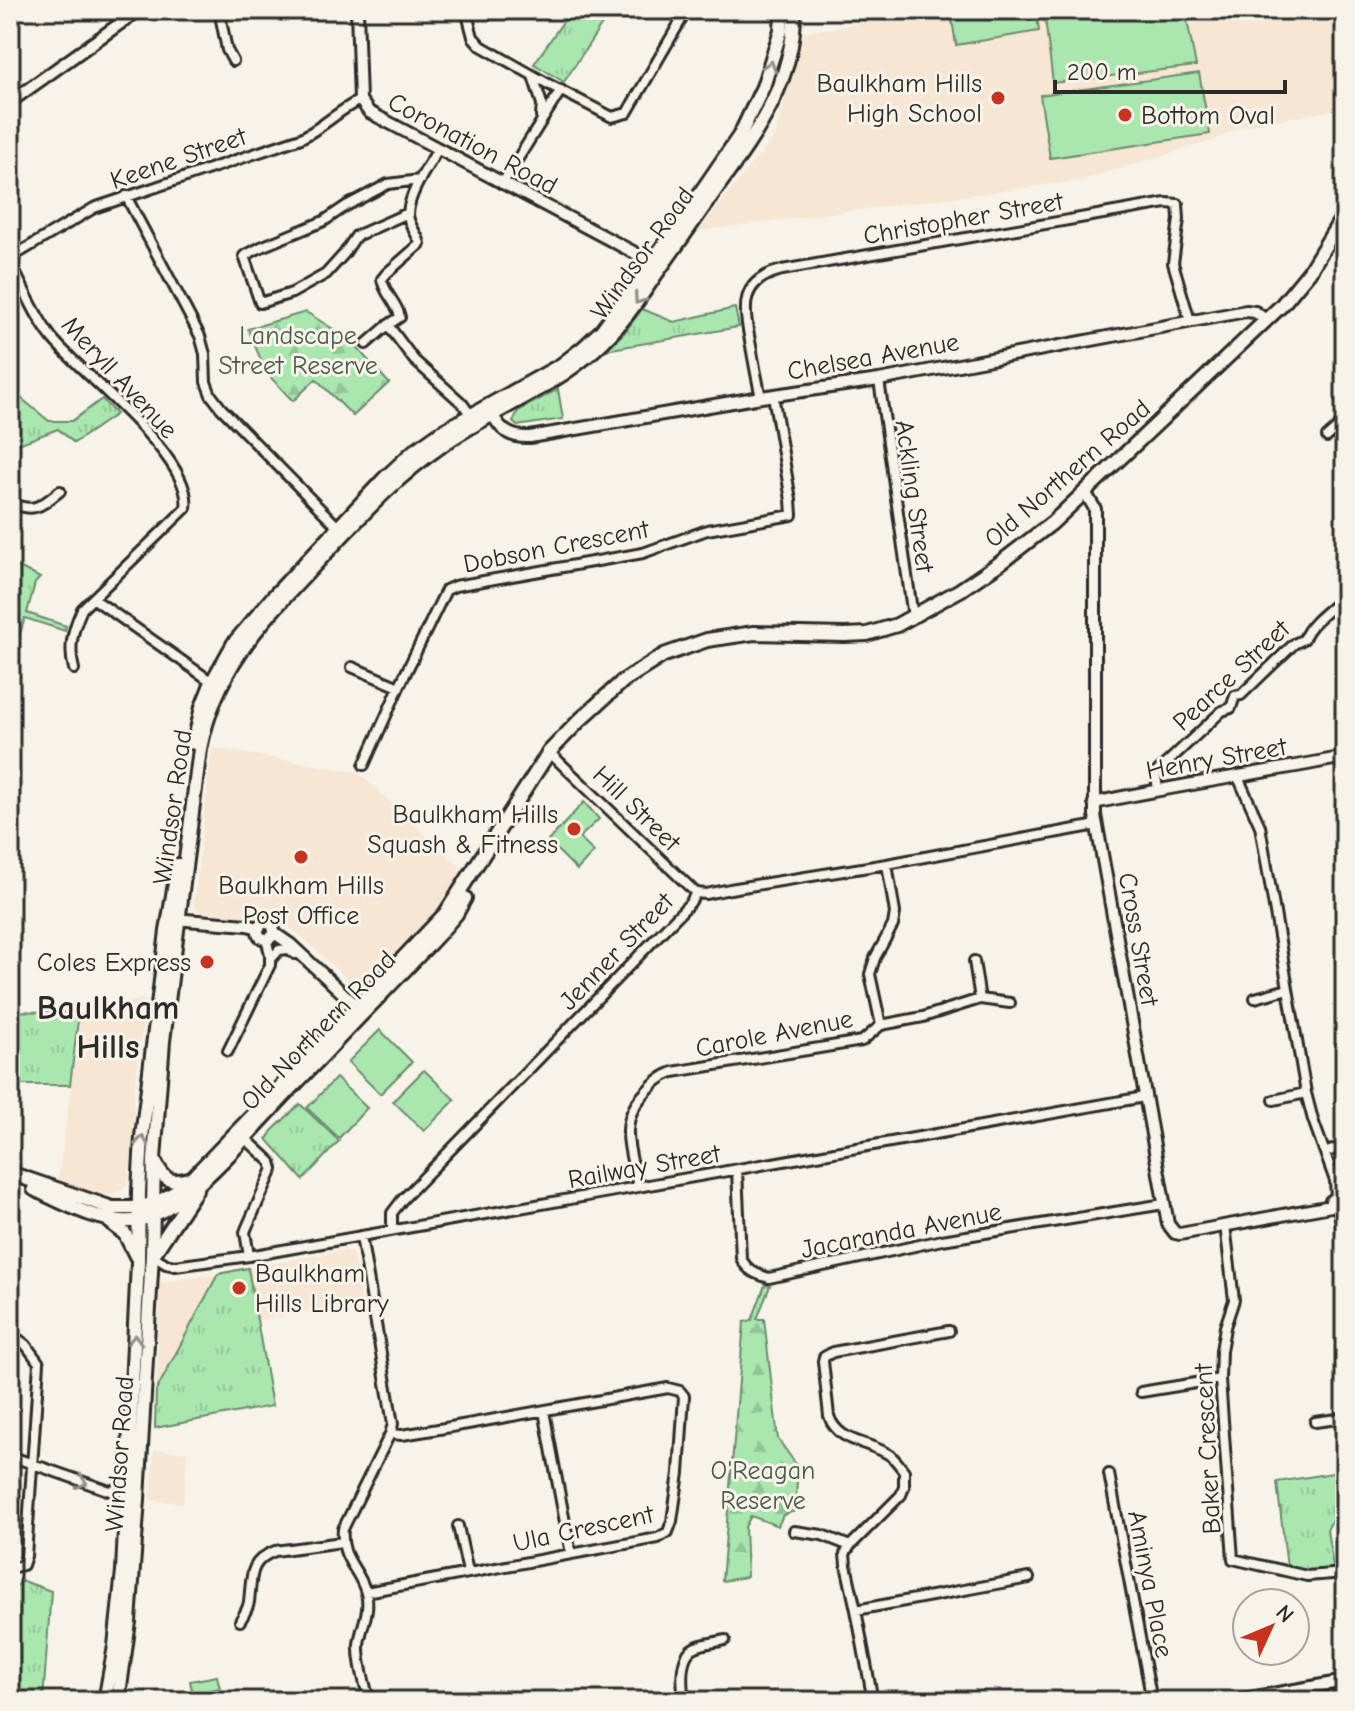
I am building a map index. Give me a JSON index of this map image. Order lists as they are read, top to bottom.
{
  "streets": {
    "main road": ["Windsor Road", "Old Northern Road"],
    "street": [
      "Coronation Road",
      "Keene Street",
      "Christopher Street",
      "Chelsea Avenue",
      "Meryll Avenue",
      "Ackling Street",
      "Dobson Crescent",
      "Pearce Street",
      "Henry Street",
      "Hill Street",
      "Cross Street",
      "Jenner Street",
      "Carole Avenue",
      "Railway Street",
      "Jacaranda Avenue",
      "Baker Crescent",
      "Ula Crescent",
      "Aminya Place"
    ]
  },
  "crossings": [
    ["Coronation Road", "Keene Street"],
    ["Coronation Road", "Windsor Road"],
    ["Keene Street", "Meryll Avenue"],
    ["Christopher Street", "Chelsea Avenue"],
    ["Windsor Road", "Chelsea Avenue"],
    ["Windsor Road", "Old Northern Road"],
    ["Windsor Road", "Railway Street"],
    ["Chelsea Avenue", "Old Northern Road"],
    ["Chelsea Avenue", "Ackling Street"],
    ["Chelsea Avenue", "Dobson Crescent"],
    ["Old Northern Road", "Ackling Street"],
    ["Old Northern Road", "Hill Street"],
    ["Old Northern Road", "Cross Street"],
    ["Pearce Street", "Henry Street"],
    ["Henry Street", "Cross Street"],
    ["Hill Street", "Jenner Street"],
    ["Cross Street", "Jenner Street"],
    ["Cross Street", "Railway Street"],
    ["Cross Street", "Jacaranda Avenue"],
    ["Cross Street", "Baker Crescent"],
    ["Jenner Street", "Railway Street"],
    ["Carole Avenue", "Railway Street"],
    ["Railway Street", "Jacaranda Avenue"]
  ],
  "districts": ["Baulkham Hills"],
  "parks": ["Landscape Street Reserve", "O'Reagan Reserve"],
  "places": [
    "Baulkham Hills High School",
    "Bottom Oval",
    "Baulkham Hills Squash & Fitness",
    "Baulkham Hills Post Office",
    "Coles Express",
    "Baulkham Hills Library"
  ],
  "scale_bar": "200 m",
  "north": "top right"
}
